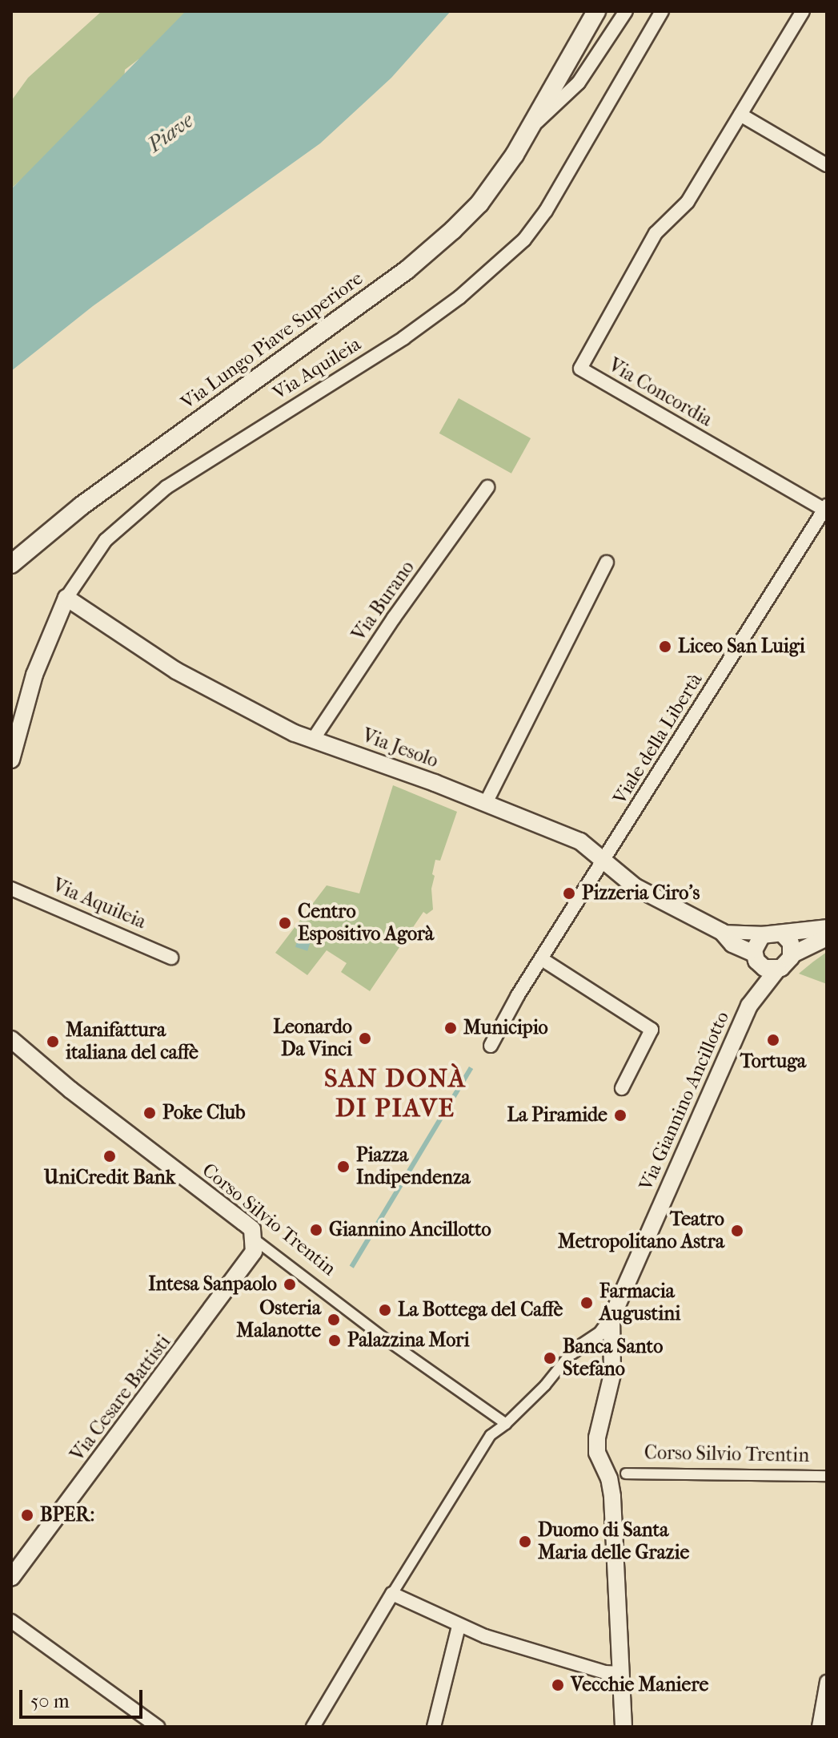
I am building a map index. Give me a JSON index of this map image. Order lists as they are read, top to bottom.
{
  "streets": {
    "main road": ["Via Lungo Piave Superiore"],
    "street": [
      "Via Aquileia",
      "Via Concordia",
      "Via Burano",
      "Viale della Libertà",
      "Via Jesolo",
      "Via Giannino Ancillotto",
      "Corso Silvio Trentin",
      "Via Cesare Battisti"
    ]
  },
  "crossings": [
    ["Via Aquileia", "Via Jesolo"],
    ["Via Concordia", "Viale della Libertà"],
    ["Via Burano", "Via Jesolo"],
    ["Viale della Libertà", "Via Jesolo"],
    ["Via Jesolo", "Via Giannino Ancillotto"],
    ["Corso Silvio Trentin", "Via Cesare Battisti"]
  ],
  "districts": ["SAN DONÀ DI PIAVE"],
  "water": ["Piave"],
  "places": [
    "Liceo San Luigi",
    "Pizzeria Ciro's",
    "Centro Espositivo Agorà",
    "Municipio",
    "Leonardo Da Vinci",
    "Tortuga",
    "Manifattura italiana del caffè",
    "Poke Club",
    "La Piramide",
    "UniCredit Bank",
    "Piazza Indipendenza",
    "Giannino Ancillotto",
    "Teatro Metropolitano Astra",
    "Intesa Sanpaolo",
    "Farmacia Augustini",
    "La Bottega del Caffè",
    "Osteria Malanotte",
    "Palazzina Mori",
    "Banca Santo Stefano",
    "BPER:",
    "Duomo di Santa Maria delle Grazie",
    "Vecchie Maniere"
  ],
  "scale_bar": "50 m"
}
